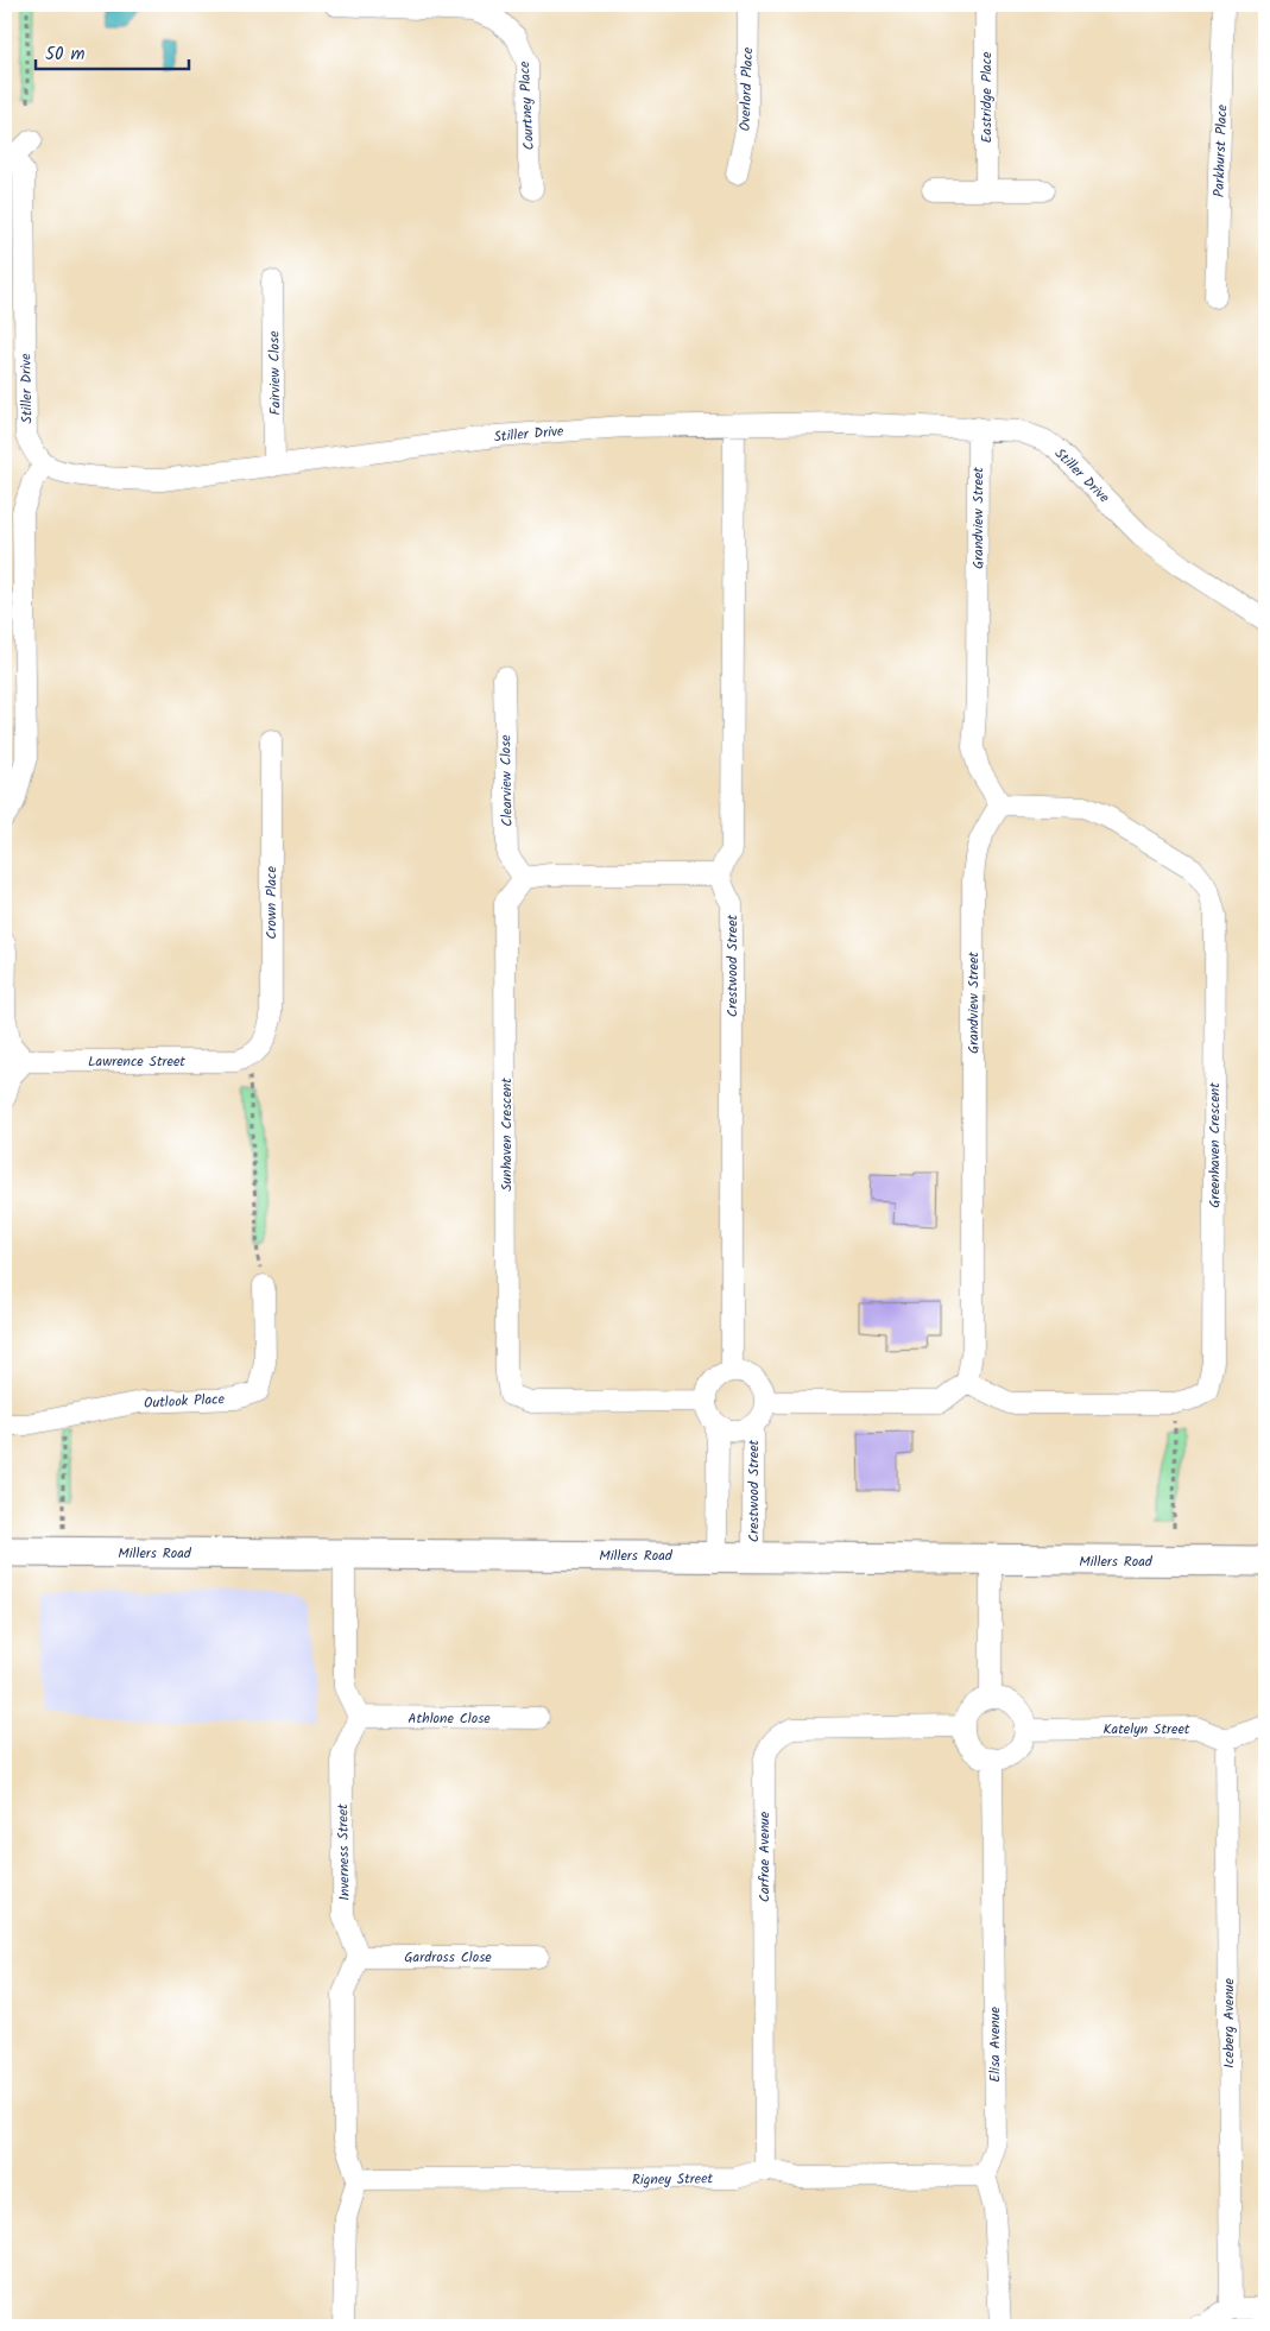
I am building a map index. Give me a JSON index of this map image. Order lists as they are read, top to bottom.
{
  "streets": {
    "street": [
      "Overlord Place",
      "Eastridge Place",
      "Courtney Place",
      "Parkhurst Place",
      "Fairview Close",
      "Stiller Drive",
      "Grandview Street",
      "Clearview Close",
      "Crown Place",
      "Crestwood Street",
      "Lawrence Street",
      "Sunhaven Crescent",
      "Greenhaven Crescent",
      "Outlook Place",
      "Millers Road",
      "Athlone Close",
      "Katelyn Street",
      "Inverness Street",
      "Carfrae Avenue",
      "Gardross Close",
      "Iceberg Avenue",
      "Elisa Avenue",
      "Rigney Street"
    ]
  },
  "crossings": [
    ["Fairview Close", "Stiller Drive"],
    ["Stiller Drive", "Grandview Street"],
    ["Grandview Street", "Greenhaven Crescent"],
    ["Clearview Close", "Sunhaven Crescent"],
    ["Crown Place", "Lawrence Street"],
    ["Crestwood Street", "Sunhaven Crescent"],
    ["Crestwood Street", "Millers Road"],
    ["Athlone Close", "Inverness Street"],
    ["Katelyn Street", "Carfrae Avenue"],
    ["Katelyn Street", "Iceberg Avenue"],
    ["Katelyn Street", "Elisa Avenue"],
    ["Inverness Street", "Gardross Close"],
    ["Carfrae Avenue", "Elisa Avenue"],
    ["Carfrae Avenue", "Rigney Street"],
    ["Elisa Avenue", "Rigney Street"]
  ],
  "scale_bar": "50 m"
}
